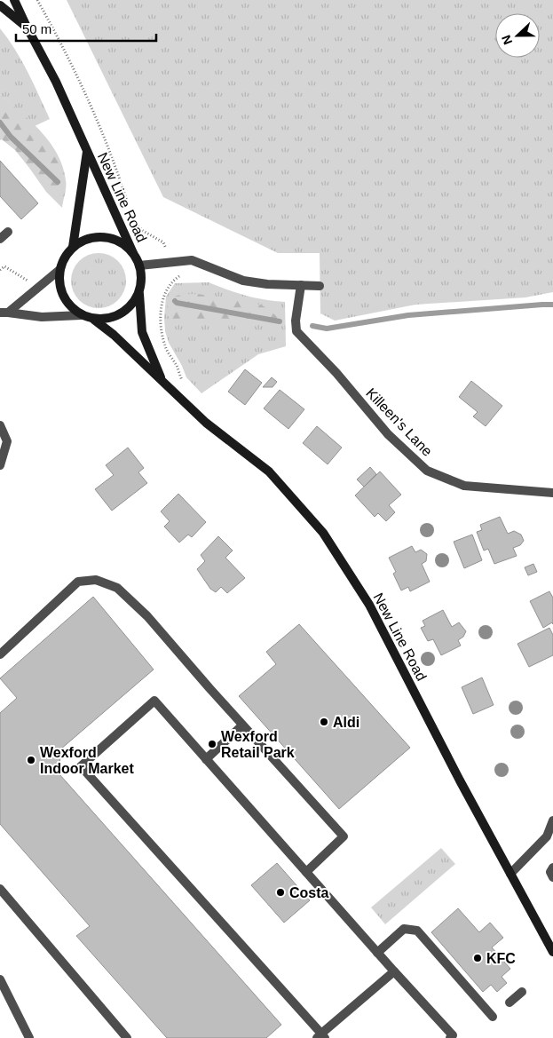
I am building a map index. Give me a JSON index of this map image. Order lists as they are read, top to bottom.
{
  "streets": {
    "main road": ["New Line Road"],
    "street": ["Killeen's Lane"]
  },
  "places": [
    "Aldi",
    "Wexford Retail Park",
    "Wexford Indoor Market",
    "Costa",
    "KFC"
  ],
  "scale_bar": "50 m",
  "north": "left"
}
